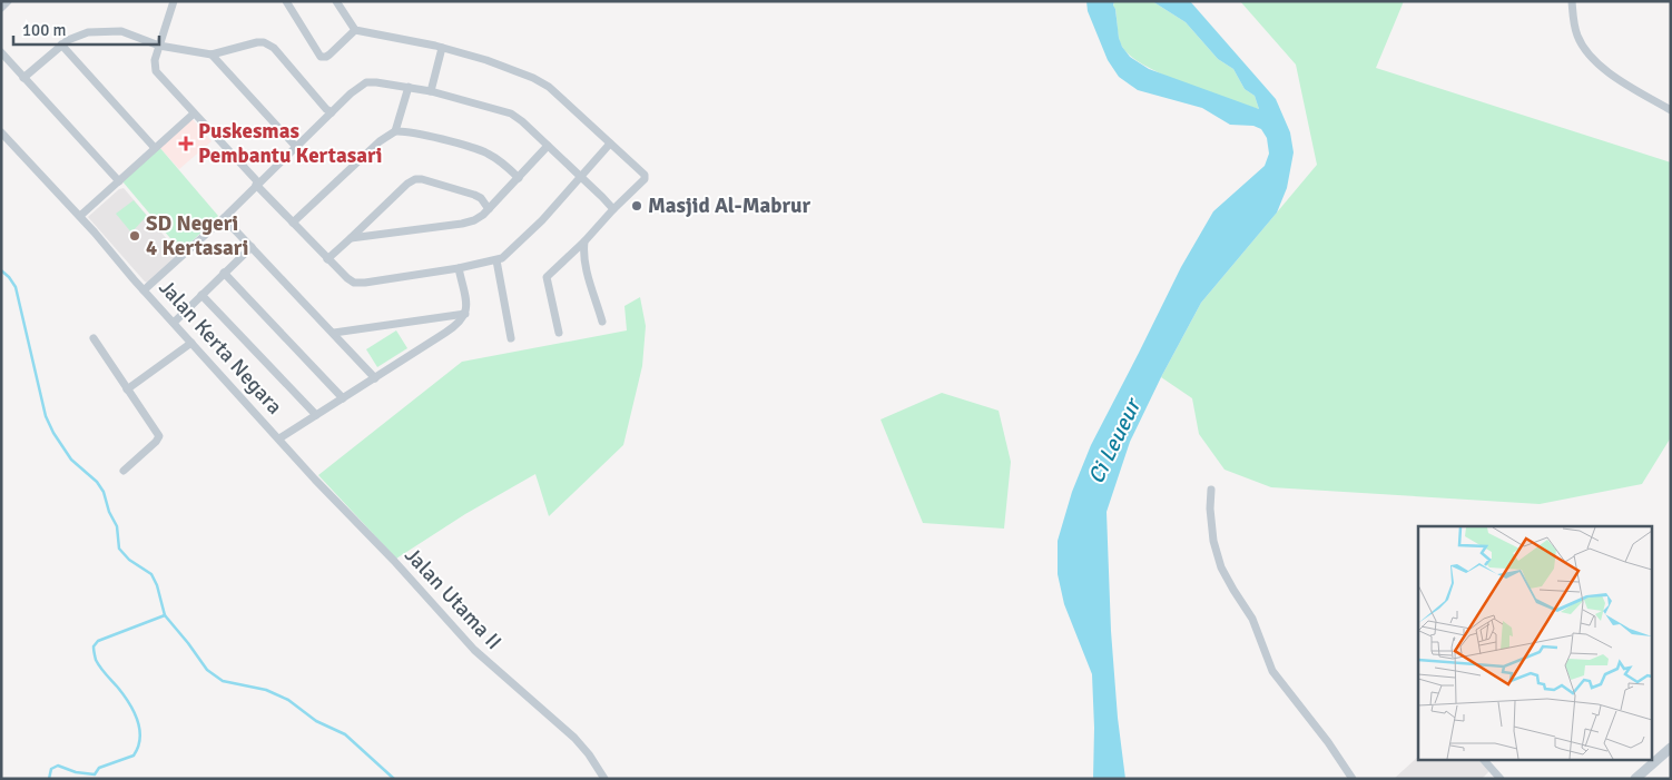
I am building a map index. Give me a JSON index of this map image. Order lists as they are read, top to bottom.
{
  "streets": {
    "street": ["Jalan Kerta Negara", "Jalan Utama II"]
  },
  "crossings": [
    ["Jalan Kerta Negara", "Jalan Utama II"]
  ],
  "water": ["Ci Leueur"],
  "places": {
    "health": ["Puskesmas Pembantu Kertasari"],
    "other": ["Masjid Al-Mabrur", "SD Negeri 4 Kertasari"]
  },
  "scale_bar": "100 m"
}
